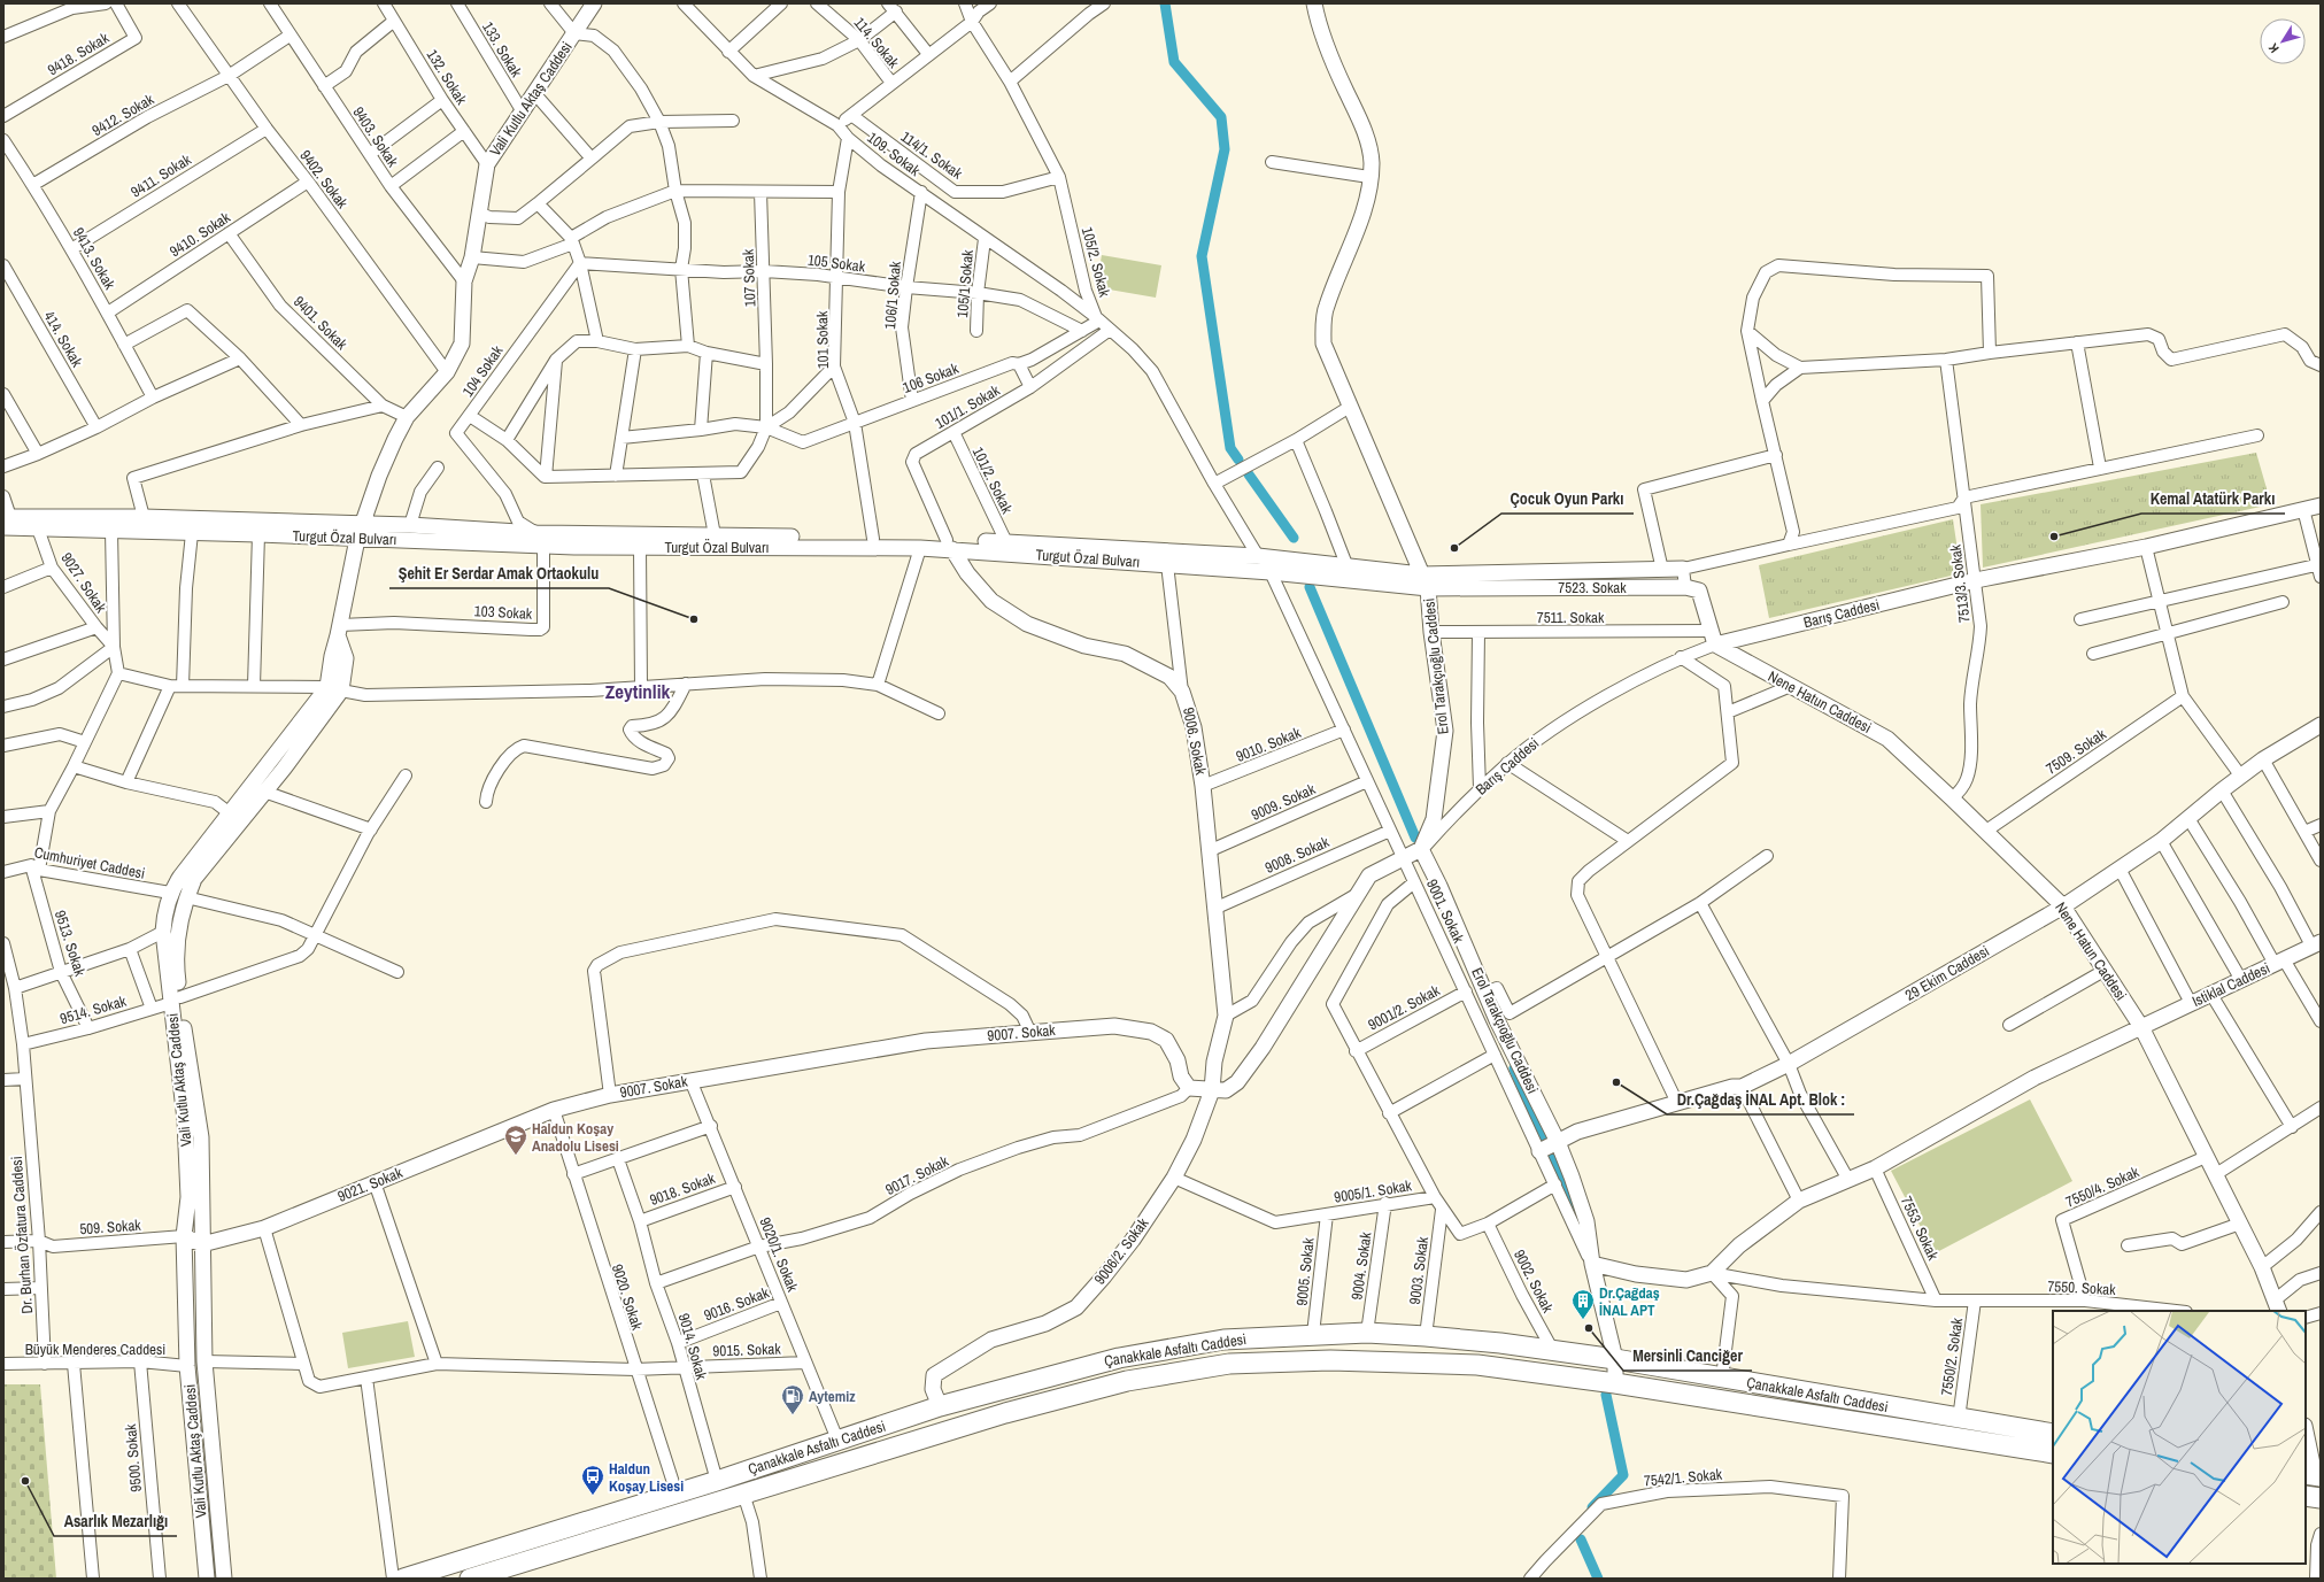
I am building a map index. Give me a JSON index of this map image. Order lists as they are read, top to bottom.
{
  "streets": {
    "highway": ["Çanakkale Asfaltı Caddesi"],
    "street": [
      "114. Sokak",
      "133. Sokak",
      "9418. Sokak",
      "132. Sokak",
      "Vali Kutlu Aktaş Caddesi",
      "9412. Sokak",
      "9403. Sokak",
      "109. Sokak",
      "114/1. Sokak",
      "9411. Sokak",
      "9402. Sokak",
      "9410. Sokak",
      "9413. Sokak",
      "105/2. Sokak",
      "105 Sokak",
      "107 Sokak",
      "105/1 Sokak",
      "106/1 Sokak",
      "9401. Sokak",
      "414. Sokak",
      "101 Sokak",
      "104 Sokak",
      "106 Sokak",
      "101/1. Sokak",
      "101/2. Sokak",
      "Turgut Özal Bulvarı",
      "9027. Sokak",
      "7513/3. Sokak",
      "7523. Sokak",
      "103 Sokak",
      "Barış Caddesi",
      "7511. Sokak",
      "Erol Tarakçıoğlu Caddesi",
      "Nene Hatun Caddesi",
      "9006. Sokak",
      "9010. Sokak",
      "7509. Sokak",
      "9009. Sokak",
      "9008. Sokak",
      "Cumhuriyet Caddesi",
      "9001. Sokak",
      "9513. Sokak",
      "29 Ekim Caddesi",
      "Istiklal Caddesi",
      "9001/2. Sokak",
      "9514. Sokak",
      "9007. Sokak",
      "9017. Sokak",
      "9021. Sokak",
      "7550/4. Sokak",
      "9018. Sokak",
      "9005/1. Sokak",
      "509. Sokak",
      "7553. Sokak",
      "Dr. Burhan Özfatura Caddesi",
      "9006/2. Sokak",
      "9020/1. Sokak",
      "9004. Sokak",
      "9003. Sokak",
      "9005. Sokak",
      "9002. Sokak",
      "7550. Sokak",
      "9020. Sokak",
      "9016. Sokak",
      "9014. Sokak",
      "Büyük Menderes Caddesi",
      "9015. Sokak",
      "7550/2. Sokak",
      "9500. Sokak",
      "7542/1. Sokak"
    ]
  },
  "crossings": [
    ["133. Sokak", "Vali Kutlu Aktaş Caddesi"],
    ["132. Sokak", "Vali Kutlu Aktaş Caddesi"],
    ["Vali Kutlu Aktaş Caddesi", "9403. Sokak"],
    ["Vali Kutlu Aktaş Caddesi", "9402. Sokak"],
    ["Vali Kutlu Aktaş Caddesi", "9401. Sokak"],
    ["Vali Kutlu Aktaş Caddesi", "Turgut Özal Bulvarı"],
    ["Vali Kutlu Aktaş Caddesi", "103 Sokak"],
    ["Vali Kutlu Aktaş Caddesi", "Cumhuriyet Caddesi"],
    ["Vali Kutlu Aktaş Caddesi", "9514. Sokak"],
    ["Vali Kutlu Aktaş Caddesi", "9021. Sokak"],
    ["Vali Kutlu Aktaş Caddesi", "509. Sokak"],
    ["Vali Kutlu Aktaş Caddesi", "Büyük Menderes Caddesi"],
    ["9412. Sokak", "9403. Sokak"],
    ["9412. Sokak", "9402. Sokak"],
    ["9412. Sokak", "9413. Sokak"],
    ["109. Sokak", "105/2. Sokak"],
    ["109. Sokak", "105/1 Sokak"],
    ["109. Sokak", "106/1 Sokak"],
    ["109. Sokak", "101 Sokak"],
    ["109. Sokak", "106 Sokak"],
    ["114/1. Sokak", "105/2. Sokak"],
    ["9411. Sokak", "9402. Sokak"],
    ["9411. Sokak", "9413. Sokak"],
    ["9402. Sokak", "9410. Sokak"],
    ["9410. Sokak", "9413. Sokak"],
    ["9410. Sokak", "9401. Sokak"],
    ["105/2. Sokak", "106 Sokak"],
    ["105/2. Sokak", "101/1. Sokak"],
    ["105/2. Sokak", "Turgut Özal Bulvarı"],
    ["105 Sokak", "107 Sokak"],
    ["105 Sokak", "105/1 Sokak"],
    ["105 Sokak", "106/1 Sokak"],
    ["105 Sokak", "101 Sokak"],
    ["105 Sokak", "104 Sokak"],
    ["105 Sokak", "106 Sokak"],
    ["107 Sokak", "106 Sokak"],
    ["106/1 Sokak", "106 Sokak"],
    ["101 Sokak", "106 Sokak"],
    ["101 Sokak", "Turgut Özal Bulvarı"],
    ["104 Sokak", "Turgut Özal Bulvarı"],
    ["104 Sokak", "103 Sokak"],
    ["101/1. Sokak", "101/2. Sokak"],
    ["101/1. Sokak", "Turgut Özal Bulvarı"],
    ["101/1. Sokak", "9006. Sokak"],
    ["101/2. Sokak", "Turgut Özal Bulvarı"],
    ["Turgut Özal Bulvarı", "9027. Sokak"],
    ["Turgut Özal Bulvarı", "7523. Sokak"],
    ["Turgut Özal Bulvarı", "103 Sokak"],
    ["Turgut Özal Bulvarı", "Erol Tarakçıoğlu Caddesi"],
    ["Turgut Özal Bulvarı", "9006. Sokak"],
    ["Turgut Özal Bulvarı", "9001. Sokak"],
    ["7513/3. Sokak", "Barış Caddesi"],
    ["7513/3. Sokak", "Nene Hatun Caddesi"],
    ["7523. Sokak", "Erol Tarakçıoğlu Caddesi"],
    ["Barış Caddesi", "Erol Tarakçıoğlu Caddesi"],
    ["Barış Caddesi", "Nene Hatun Caddesi"],
    ["7511. Sokak", "Erol Tarakçıoğlu Caddesi"],
    ["Erol Tarakçıoğlu Caddesi", "9001. Sokak"],
    ["Erol Tarakçıoğlu Caddesi", "29 Ekim Caddesi"],
    ["Erol Tarakçıoğlu Caddesi", "Çanakkale Asfaltı Caddesi"],
    ["Nene Hatun Caddesi", "7509. Sokak"],
    ["Nene Hatun Caddesi", "29 Ekim Caddesi"],
    ["Nene Hatun Caddesi", "Istiklal Caddesi"],
    ["Nene Hatun Caddesi", "7550/4. Sokak"],
    ["9006. Sokak", "9010. Sokak"],
    ["9006. Sokak", "9009. Sokak"],
    ["9006. Sokak", "9008. Sokak"],
    ["9006. Sokak", "9006/2. Sokak"],
    ["9010. Sokak", "9001. Sokak"],
    ["9009. Sokak", "9001. Sokak"],
    ["9008. Sokak", "9001. Sokak"],
    ["Cumhuriyet Caddesi", "9513. Sokak"],
    ["9001. Sokak", "29 Ekim Caddesi"],
    ["9001. Sokak", "9001/2. Sokak"],
    ["9001. Sokak", "9005/1. Sokak"],
    ["9513. Sokak", "9514. Sokak"],
    ["Istiklal Caddesi", "7553. Sokak"],
    ["Istiklal Caddesi", "7550. Sokak"],
    ["9514. Sokak", "Dr. Burhan Özfatura Caddesi"],
    ["9007. Sokak", "9017. Sokak"],
    ["9007. Sokak", "9021. Sokak"],
    ["9007. Sokak", "9020/1. Sokak"],
    ["9007. Sokak", "9020. Sokak"],
    ["9017. Sokak", "9020/1. Sokak"],
    ["9017. Sokak", "9014. Sokak"],
    ["9021. Sokak", "9020. Sokak"],
    ["9021. Sokak", "9015. Sokak"],
    ["7550/4. Sokak", "7550. Sokak"],
    ["9018. Sokak", "9020/1. Sokak"],
    ["9018. Sokak", "9014. Sokak"],
    ["9005/1. Sokak", "9006/2. Sokak"],
    ["9005/1. Sokak", "9004. Sokak"],
    ["9005/1. Sokak", "9003. Sokak"],
    ["9005/1. Sokak", "9005. Sokak"],
    ["9005/1. Sokak", "9002. Sokak"],
    ["509. Sokak", "Dr. Burhan Özfatura Caddesi"],
    ["7553. Sokak", "7550. Sokak"],
    ["Dr. Burhan Özfatura Caddesi", "Büyük Menderes Caddesi"],
    ["9006/2. Sokak", "Çanakkale Asfaltı Caddesi"],
    ["9020/1. Sokak", "9016. Sokak"],
    ["9020/1. Sokak", "9015. Sokak"],
    ["9020/1. Sokak", "Çanakkale Asfaltı Caddesi"],
    ["9004. Sokak", "Çanakkale Asfaltı Caddesi"],
    ["9003. Sokak", "Çanakkale Asfaltı Caddesi"],
    ["9005. Sokak", "Çanakkale Asfaltı Caddesi"],
    ["9002. Sokak", "Çanakkale Asfaltı Caddesi"],
    ["7550. Sokak", "7550/2. Sokak"],
    ["9020. Sokak", "9015. Sokak"],
    ["9020. Sokak", "Çanakkale Asfaltı Caddesi"],
    ["9016. Sokak", "9014. Sokak"],
    ["9014. Sokak", "9015. Sokak"],
    ["9014. Sokak", "Çanakkale Asfaltı Caddesi"],
    ["Büyük Menderes Caddesi", "9500. Sokak"],
    ["Çanakkale Asfaltı Caddesi", "7550/2. Sokak"]
  ],
  "districts": ["Zeytinlik"],
  "places": {
    "other": [
      "Kemal Atatürk Parkı",
      "Çocuk Oyun Parkı",
      "Şehit Er Serdar Amak Ortaokulu",
      "Dr.Çağdaş İNAL Apt. Blok :",
      "Mersinli Canciğer",
      "Asarlık Mezarlığı"
    ],
    "school or university": ["Haldun Koşay Anadolu Lisesi"],
    "building": ["Dr.Çağdaş İNAL APT"],
    "fuel station": ["Aytemiz"],
    "bus stop": ["Haldun Koşay Lisesi"]
  },
  "north": "bottom left"
}
